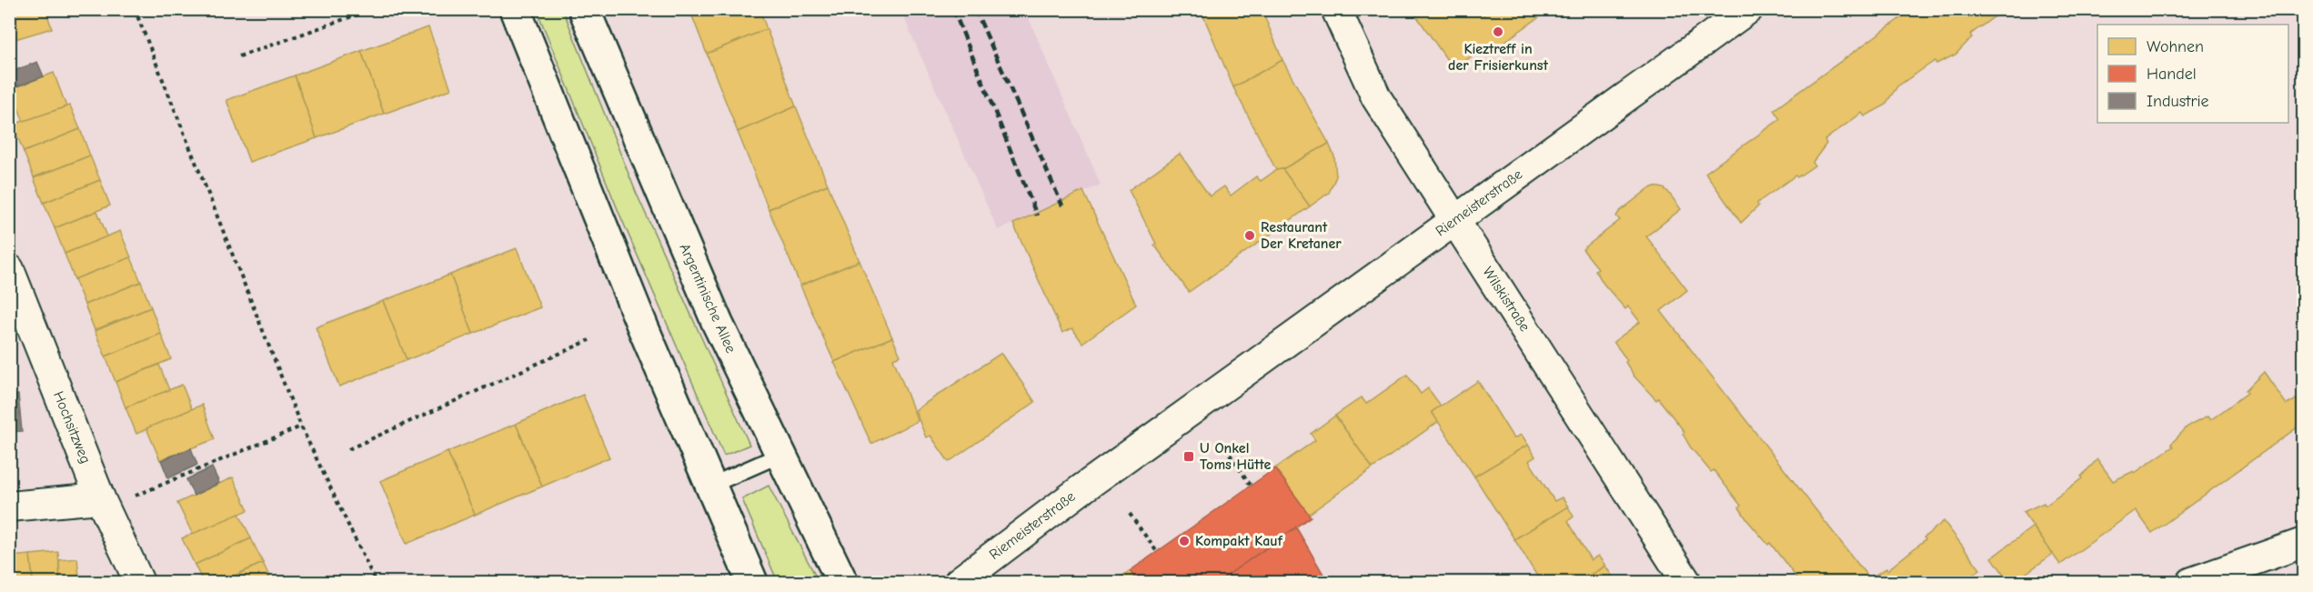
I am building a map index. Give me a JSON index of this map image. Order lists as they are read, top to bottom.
{
  "streets": {
    "main road": ["Argentinische Allee"],
    "street": ["Riemeisterstraße", "Wilskistraße", "Hochsitzweg"]
  },
  "crossings": [
    ["Riemeisterstraße", "Wilskistraße"]
  ],
  "places": {
    "other": ["Kieztreff in der Frisierkunst", "Restaurant Der Kretaner", "Kompakt Kauf"],
    "transit": ["U Onkel Toms Hütte"]
  },
  "legend": ["Wohnen", "Handel", "Industrie"]
}
